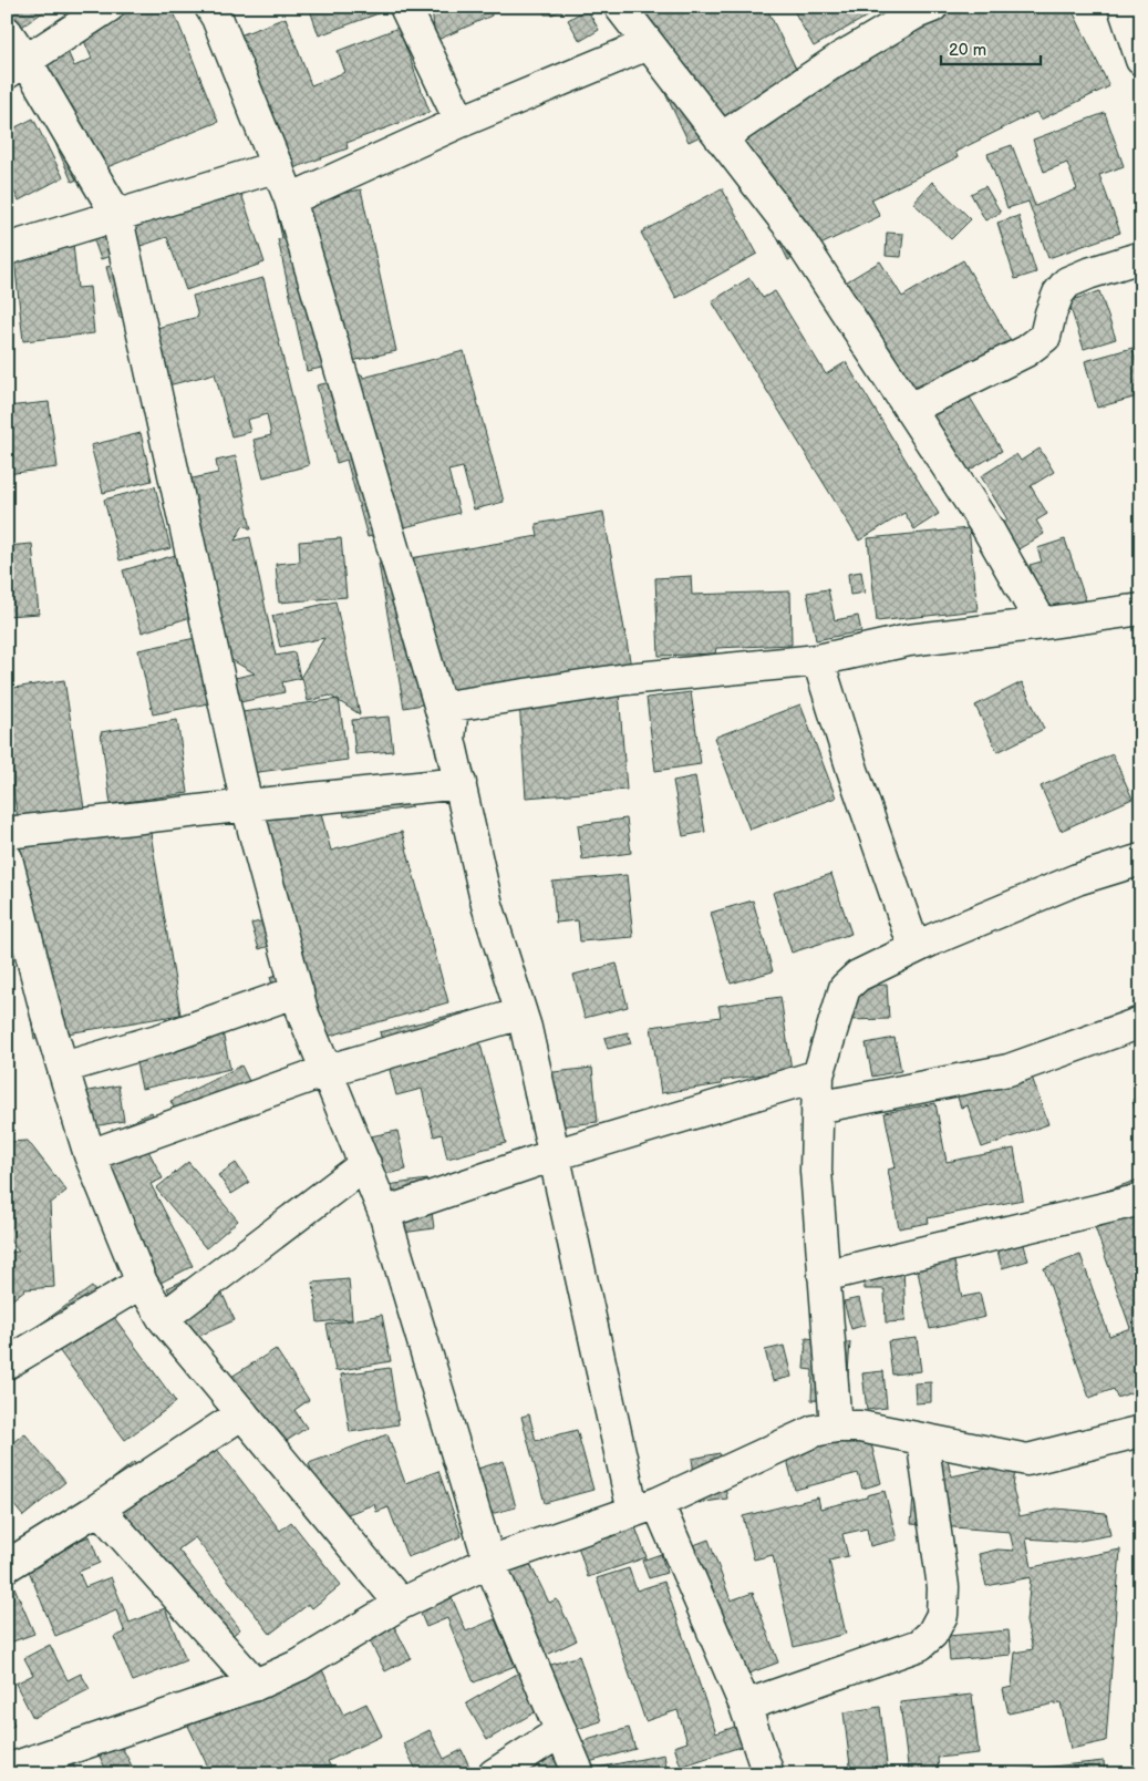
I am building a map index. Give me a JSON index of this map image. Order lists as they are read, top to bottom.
{
  "scale_bar": "20 m"
}
